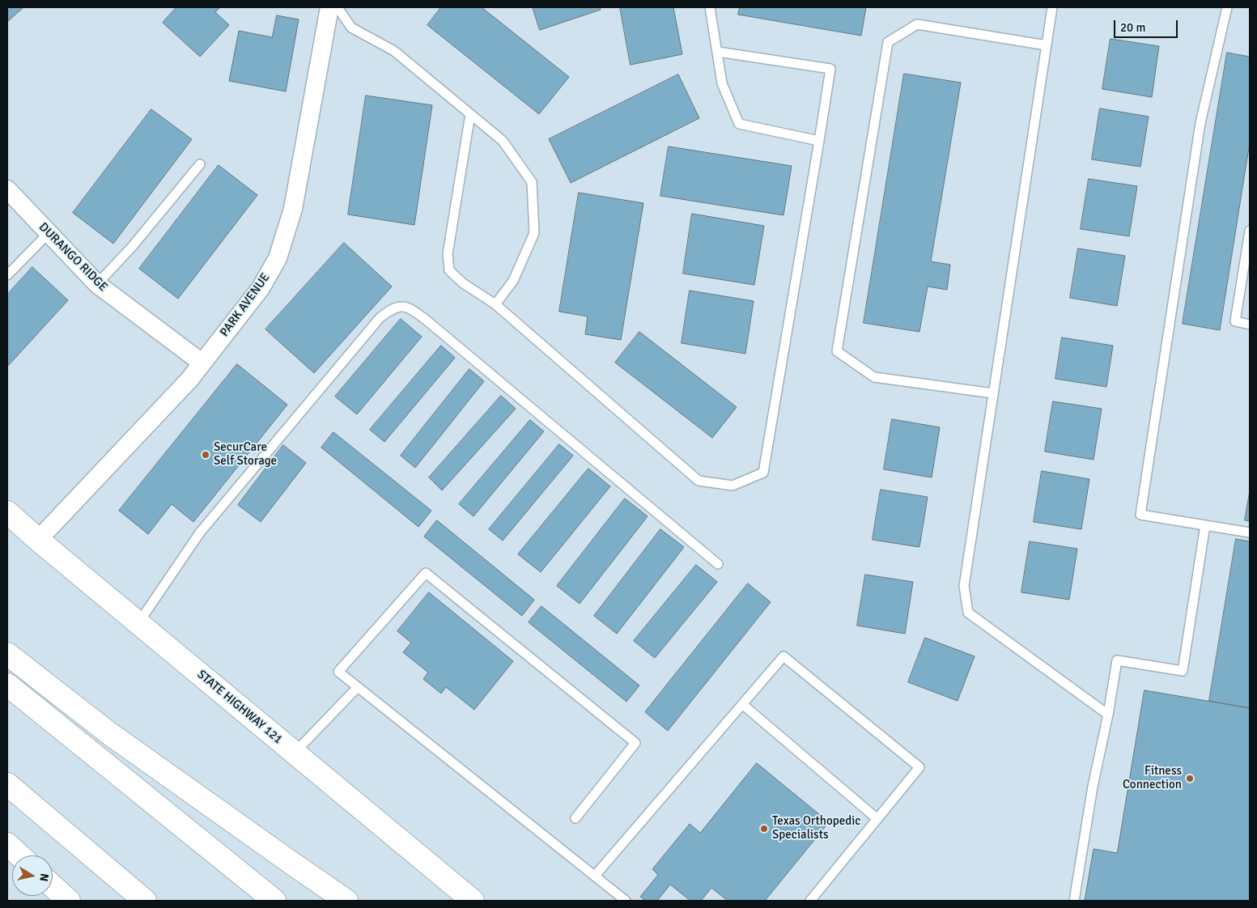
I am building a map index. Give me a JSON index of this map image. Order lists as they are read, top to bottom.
{
  "streets": {
    "main road": ["STATE HIGHWAY 121"],
    "street": ["DURANGO RIDGE", "PARK AVENUE"]
  },
  "crossings": [
    ["DURANGO RIDGE", "PARK AVENUE"],
    ["PARK AVENUE", "STATE HIGHWAY 121"]
  ],
  "places": ["SecurCare Self Storage", "Fitness Connection", "Texas Orthopedic Specialists"],
  "scale_bar": "20 m",
  "north": "right"
}
